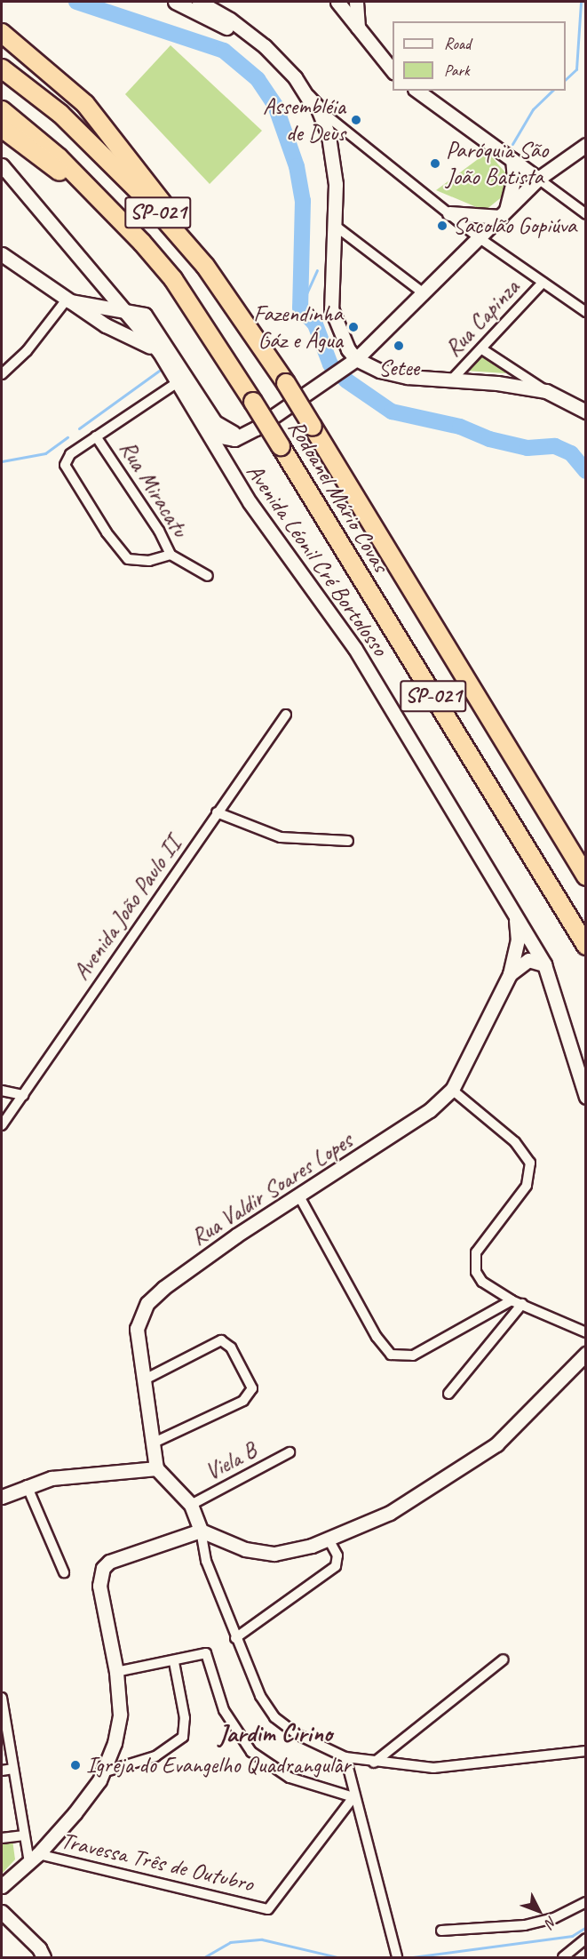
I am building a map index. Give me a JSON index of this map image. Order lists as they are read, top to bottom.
{
  "streets": {
    "highway": ["SP-021", "Rodoanel Mário Covas"],
    "main road": ["Avenida Léonil Cré Bortolosso", "Rua Valdir Soares Lopes"],
    "street": [
      "Rua Capinza",
      "Rua Miracatu",
      "Avenida João Paulo II",
      "Viela B",
      "Travessa Três de Outubro"
    ]
  },
  "crossings": [
    ["Avenida Léonil Cré Bortolosso", "Rua Valdir Soares Lopes"]
  ],
  "districts": ["Jardim Cirino"],
  "places": [
    "Assembléia de Deus",
    "Paróquia São João Batista",
    "Sacolão Gopiúva",
    "Fazendinha Gáz e Água",
    "Setee",
    "Igreja do Evangelho Quadrangular"
  ],
  "legend": ["Road", "Park"],
  "north": "bottom right"
}
